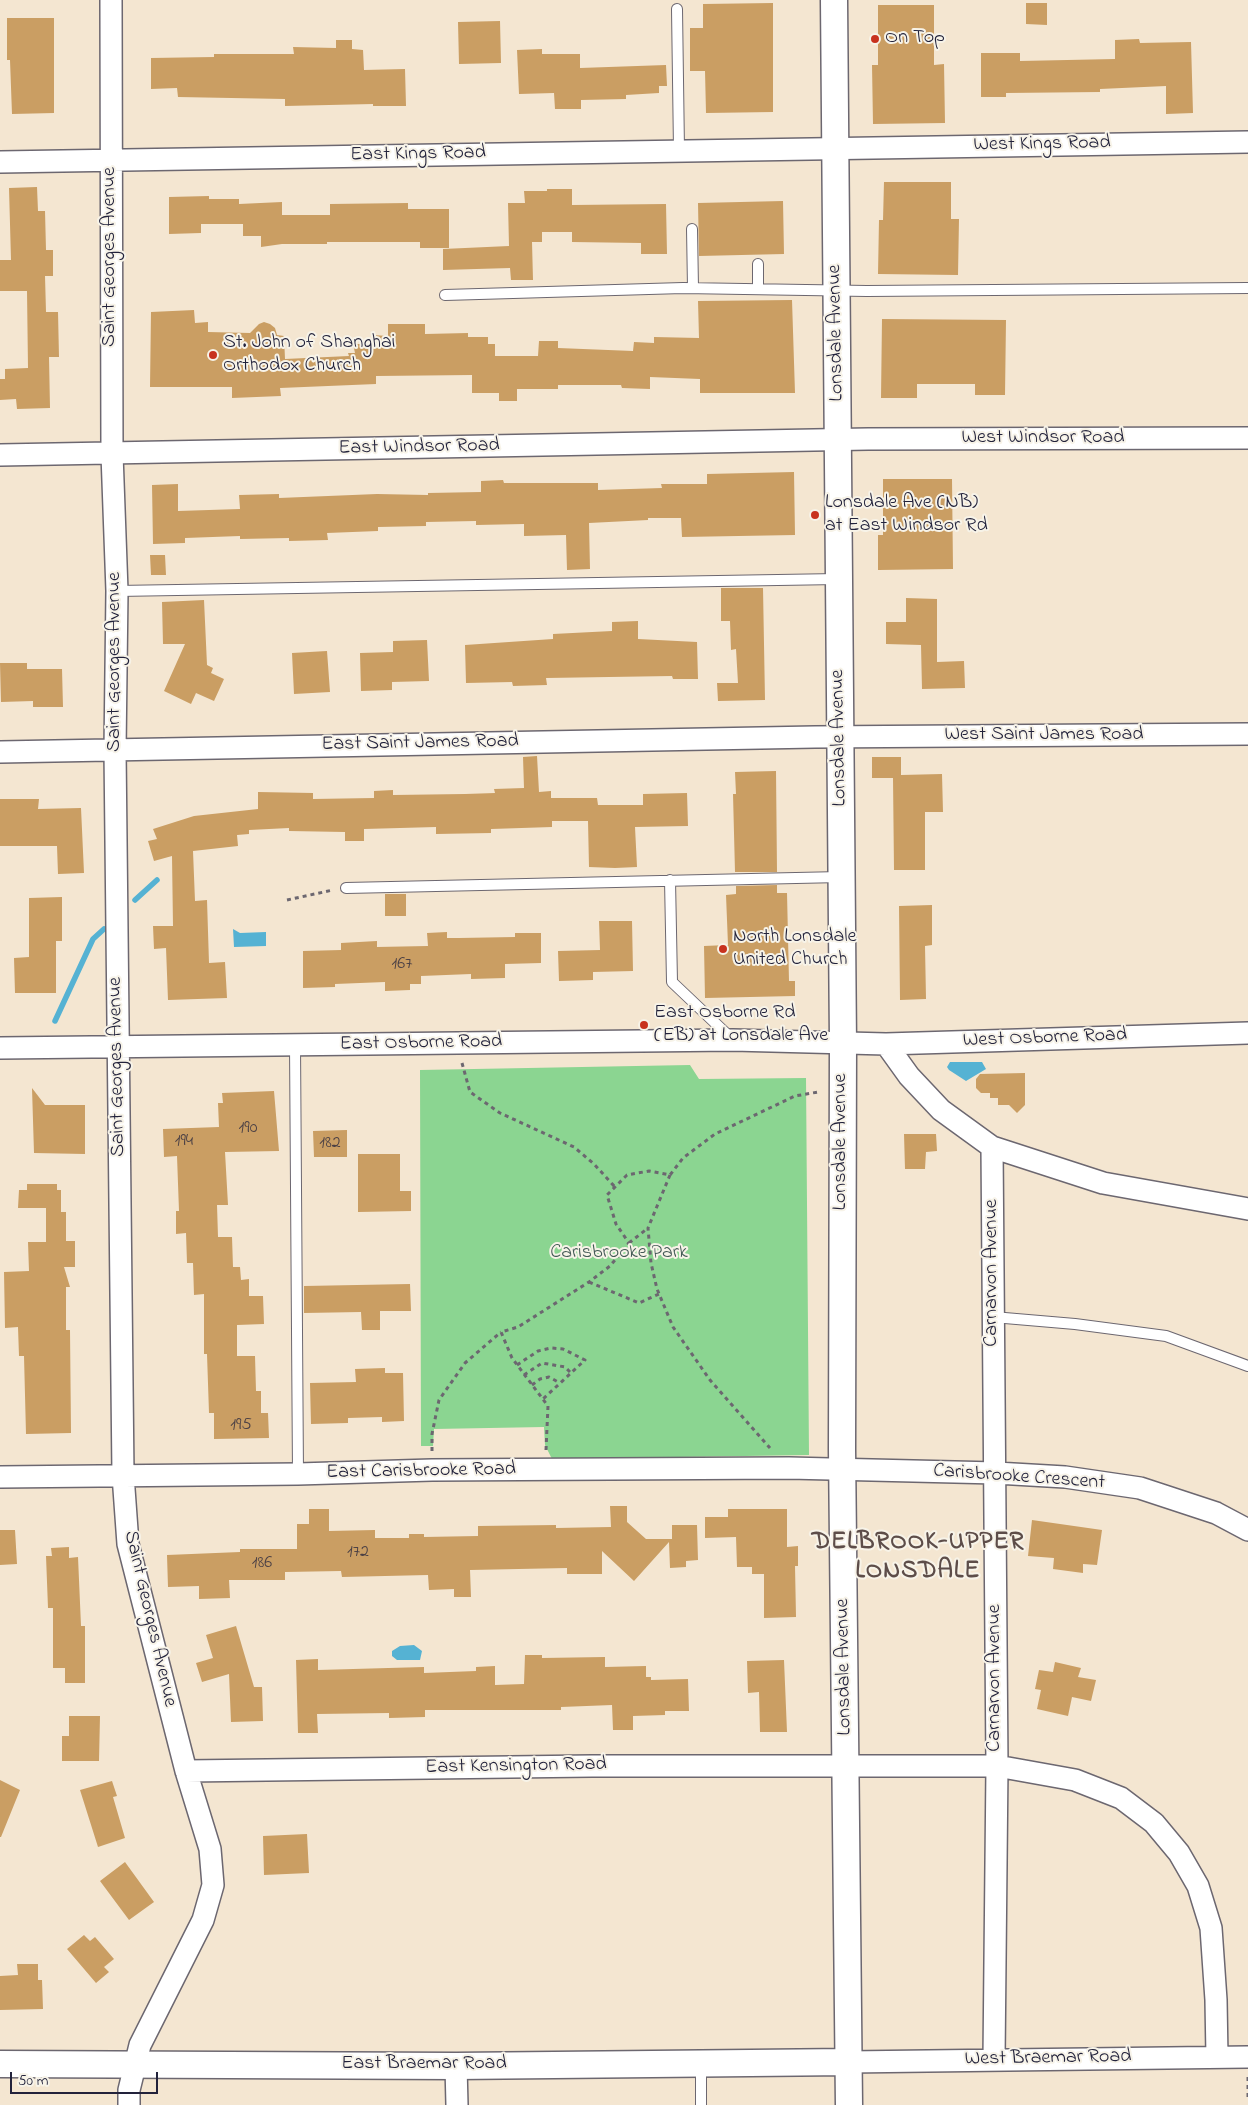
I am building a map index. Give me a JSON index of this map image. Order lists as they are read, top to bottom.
{
  "streets": {
    "street": [
      "West Kings Road",
      "East Kings Road",
      "Saint Georges Avenue",
      "Lonsdale Avenue",
      "West Windsor Road",
      "East Windsor Road",
      "West Saint James Road",
      "East Saint James Road",
      "West Osborne Road",
      "East Osborne Road",
      "Carnarvon Avenue",
      "East Carisbrooke Road",
      "Carisbrooke Crescent",
      "East Kensington Road",
      "West Braemar Road",
      "East Braemar Road"
    ]
  },
  "crossings": [
    ["West Kings Road", "East Kings Road"],
    ["West Kings Road", "Lonsdale Avenue"],
    ["East Kings Road", "Saint Georges Avenue"],
    ["East Kings Road", "Lonsdale Avenue"],
    ["Saint Georges Avenue", "East Windsor Road"],
    ["Saint Georges Avenue", "East Saint James Road"],
    ["Saint Georges Avenue", "East Osborne Road"],
    ["Saint Georges Avenue", "East Carisbrooke Road"],
    ["Saint Georges Avenue", "East Kensington Road"],
    ["Saint Georges Avenue", "East Braemar Road"],
    ["Lonsdale Avenue", "West Windsor Road"],
    ["Lonsdale Avenue", "East Windsor Road"],
    ["Lonsdale Avenue", "West Saint James Road"],
    ["Lonsdale Avenue", "East Saint James Road"],
    ["Lonsdale Avenue", "West Osborne Road"],
    ["Lonsdale Avenue", "East Osborne Road"],
    ["Lonsdale Avenue", "East Carisbrooke Road"],
    ["Lonsdale Avenue", "Carisbrooke Crescent"],
    ["Lonsdale Avenue", "East Kensington Road"],
    ["Lonsdale Avenue", "West Braemar Road"],
    ["Lonsdale Avenue", "East Braemar Road"],
    ["West Windsor Road", "East Windsor Road"],
    ["West Saint James Road", "East Saint James Road"],
    ["West Osborne Road", "East Osborne Road"],
    ["Carnarvon Avenue", "Carisbrooke Crescent"],
    ["Carnarvon Avenue", "East Kensington Road"],
    ["Carnarvon Avenue", "West Braemar Road"],
    ["East Carisbrooke Road", "Carisbrooke Crescent"],
    ["East Kensington Road", "West Braemar Road"],
    ["West Braemar Road", "East Braemar Road"]
  ],
  "districts": ["DELBROOK-UPPER LONSDALE"],
  "parks": ["Carisbrooke Park"],
  "places": [
    "On Top",
    "St. John of Shanghai Orthodox Church",
    "Lonsdale Ave (NB) at East Windsor Rd",
    "North Lonsdale United Church",
    "East Osborne Rd (EB) at Lonsdale Ave"
  ],
  "house_numbers": [
    "167",
    "190",
    "194",
    "182",
    "195",
    "172",
    "186"
  ],
  "scale_bar": "50 m"
}
